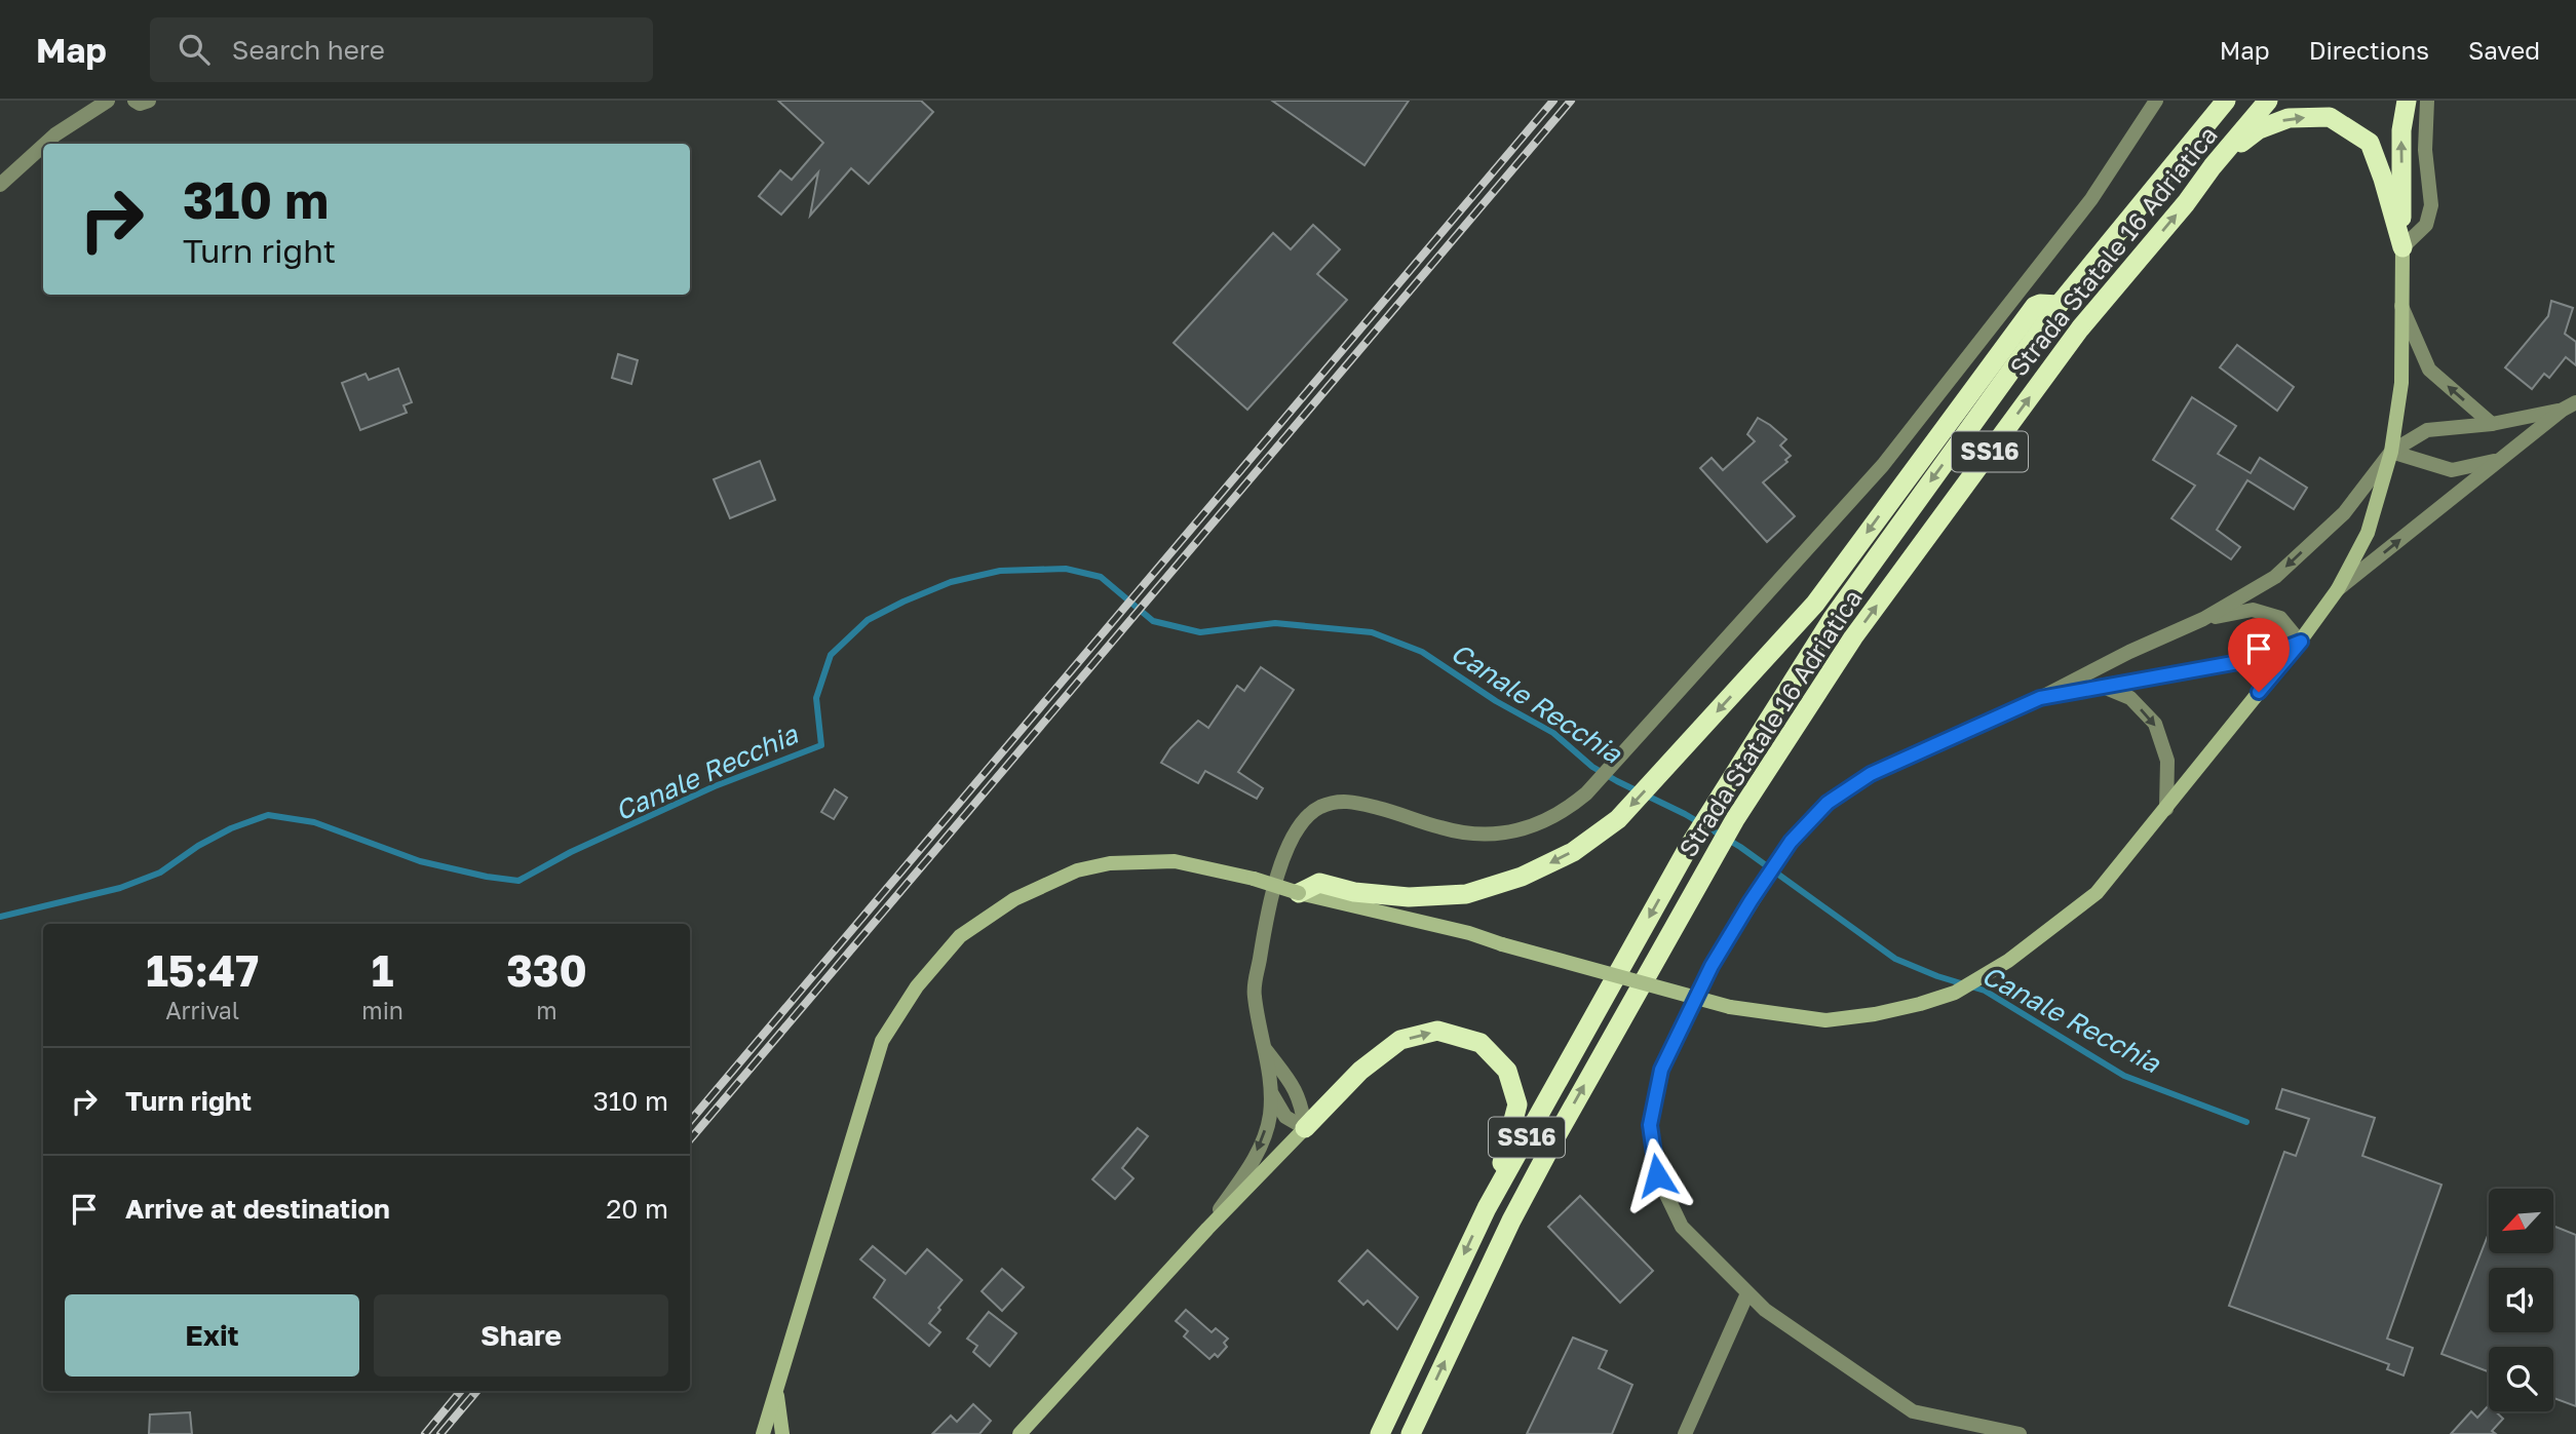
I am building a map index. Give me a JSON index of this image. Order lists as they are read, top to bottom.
{
  "streets": {
    "highway": ["Strada Statale 16 Adriatica", "SS16"]
  },
  "water": ["Canale Recchia"],
  "north": "bottom left",
  "page": {
    "header": "Map",
    "search": "Search here",
    "nav": ["Map", "Directions", "Saved"],
    "turn": ["310 m", "Turn right"],
    "eta": [
      "15:47",
      "Arrival",
      "1",
      "min",
      "330",
      "m"
    ],
    "list": [
      {
        "name": "Turn right",
        "value": "310 m"
      },
      {
        "name": "Arrive at destination",
        "value": "20 m"
      }
    ],
    "buttons": ["Exit", "Share"]
  }
}
